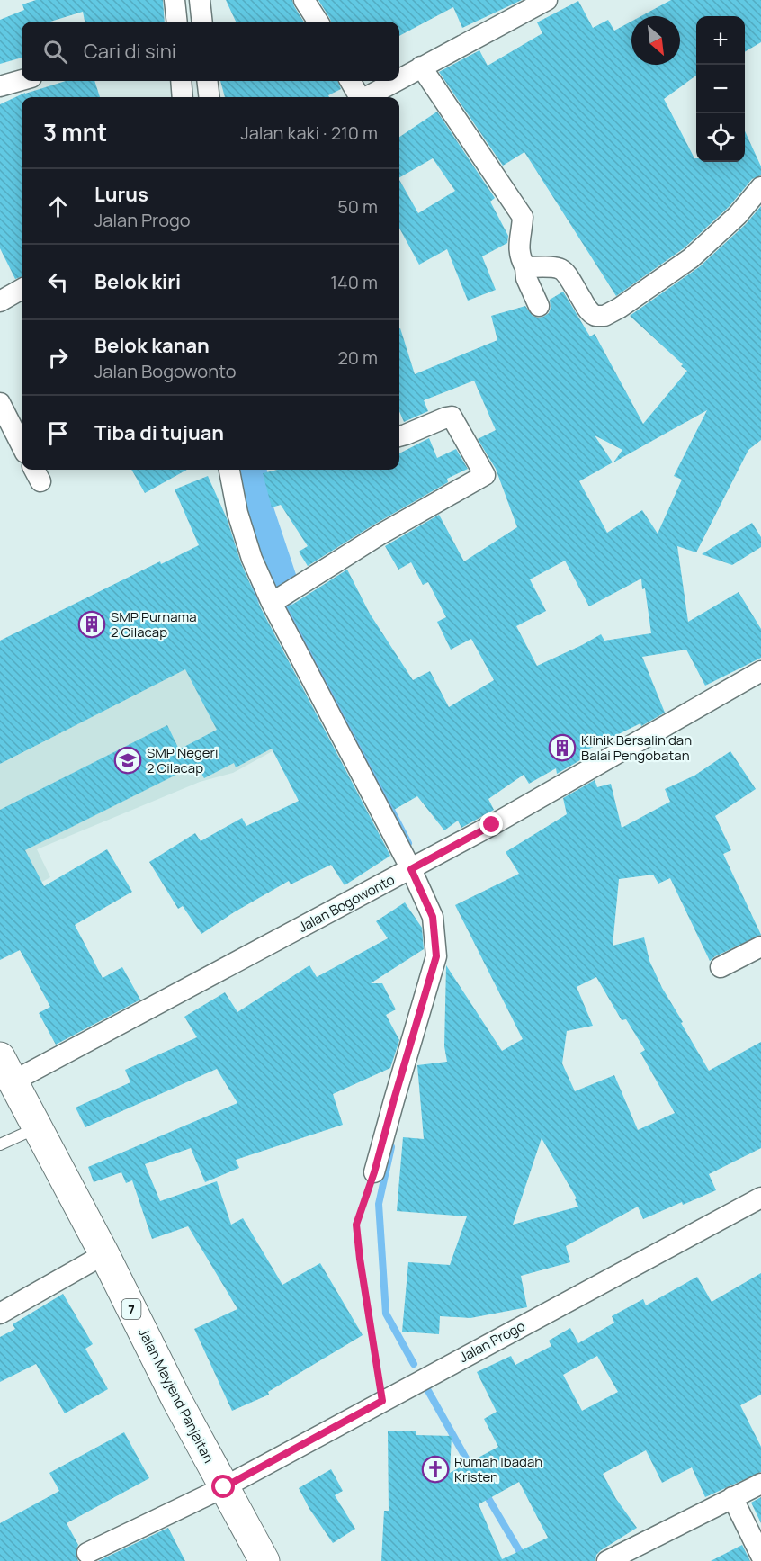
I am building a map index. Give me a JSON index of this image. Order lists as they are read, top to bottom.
{
  "streets": {
    "highway": ["7", "Jalan Mayjend Panjaitan"],
    "street": ["Jalan Bogowonto", "Jalan Progo"]
  },
  "crossings": [
    ["Jalan Bogowonto", "Jalan Mayjend Panjaitan"],
    ["Jalan Progo", "Jalan Mayjend Panjaitan"]
  ],
  "places": {
    "building": ["SMP Purnama 2 Cilacap", "Klinik Bersalin dan Balai Pengobatan"],
    "school or university": ["SMP Negeri 2 Cilacap"],
    "church": ["Rumah Ibadah Kristen"]
  },
  "north": "bottom right",
  "page": {
    "map_buttons": ["+", "−"],
    "search": "Cari di sini",
    "heading": ["3 mnt", "Jalan kaki · 210 m"],
    "list": [
      ["Lurus", "Jalan Progo", "50 m"],
      ["Belok kiri", "140 m"],
      ["Belok kanan", "Jalan Bogowonto", "20 m"],
      "Tiba di tujuan"
    ]
  }
}
